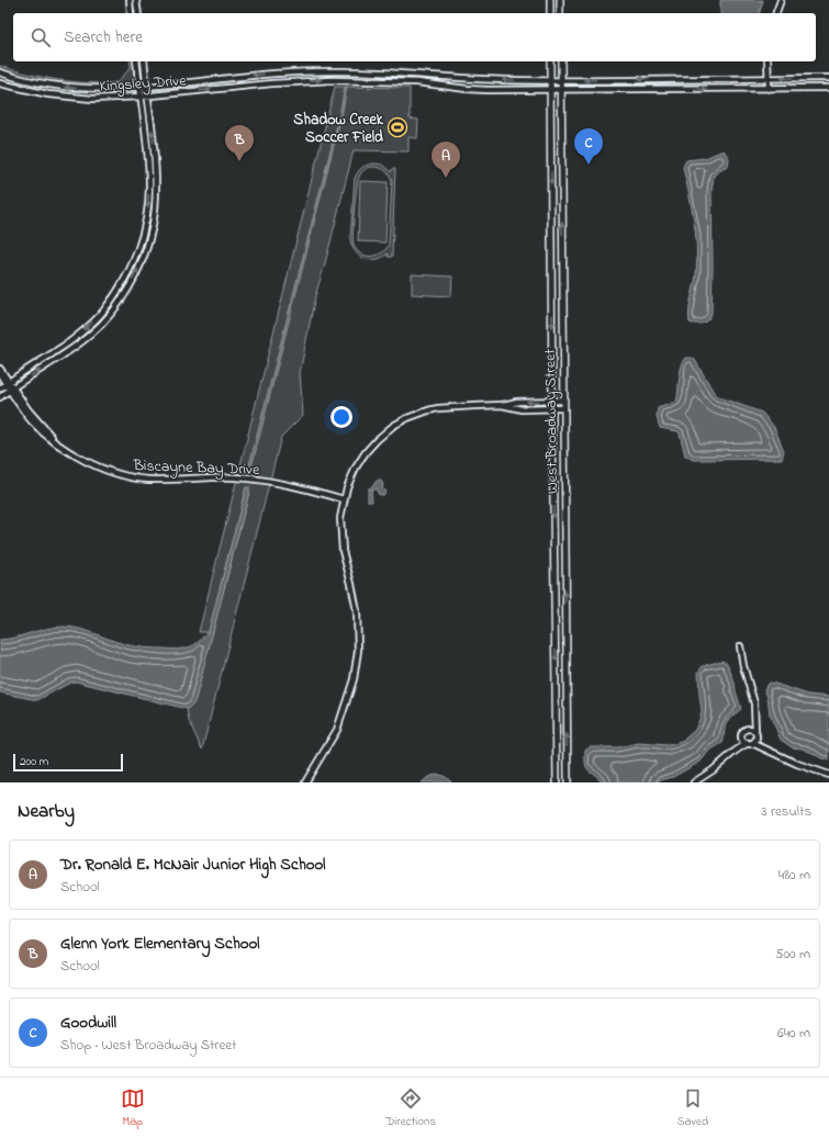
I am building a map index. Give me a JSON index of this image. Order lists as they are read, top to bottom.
{
  "streets": {
    "main road": ["West Broadway Street"],
    "street": ["Kingsley Drive", "Biscayne Bay Drive"]
  },
  "crossings": [
    ["Kingsley Drive", "West Broadway Street"]
  ],
  "places": {
    "sports": ["Shadow Creek Soccer Field"]
  },
  "scale_bar": "200 m",
  "page": {
    "search": "Search here",
    "pins": ["B", "C", "A"],
    "scale": "200 m",
    "heading": ["Nearby", "3 results"],
    "list": [
      {
        "mark": "A",
        "name": "Dr. Ronald E. McNair Junior High School",
        "note": "School",
        "value": "480 m"
      },
      {
        "mark": "B",
        "name": "Glenn York Elementary School",
        "note": "School",
        "value": "500 m"
      },
      {
        "mark": "C",
        "name": "Goodwill",
        "note": "Shop · West Broadway Street",
        "value": "640 m"
      }
    ],
    "nav": ["Map", "Directions", "Saved"]
  }
}
